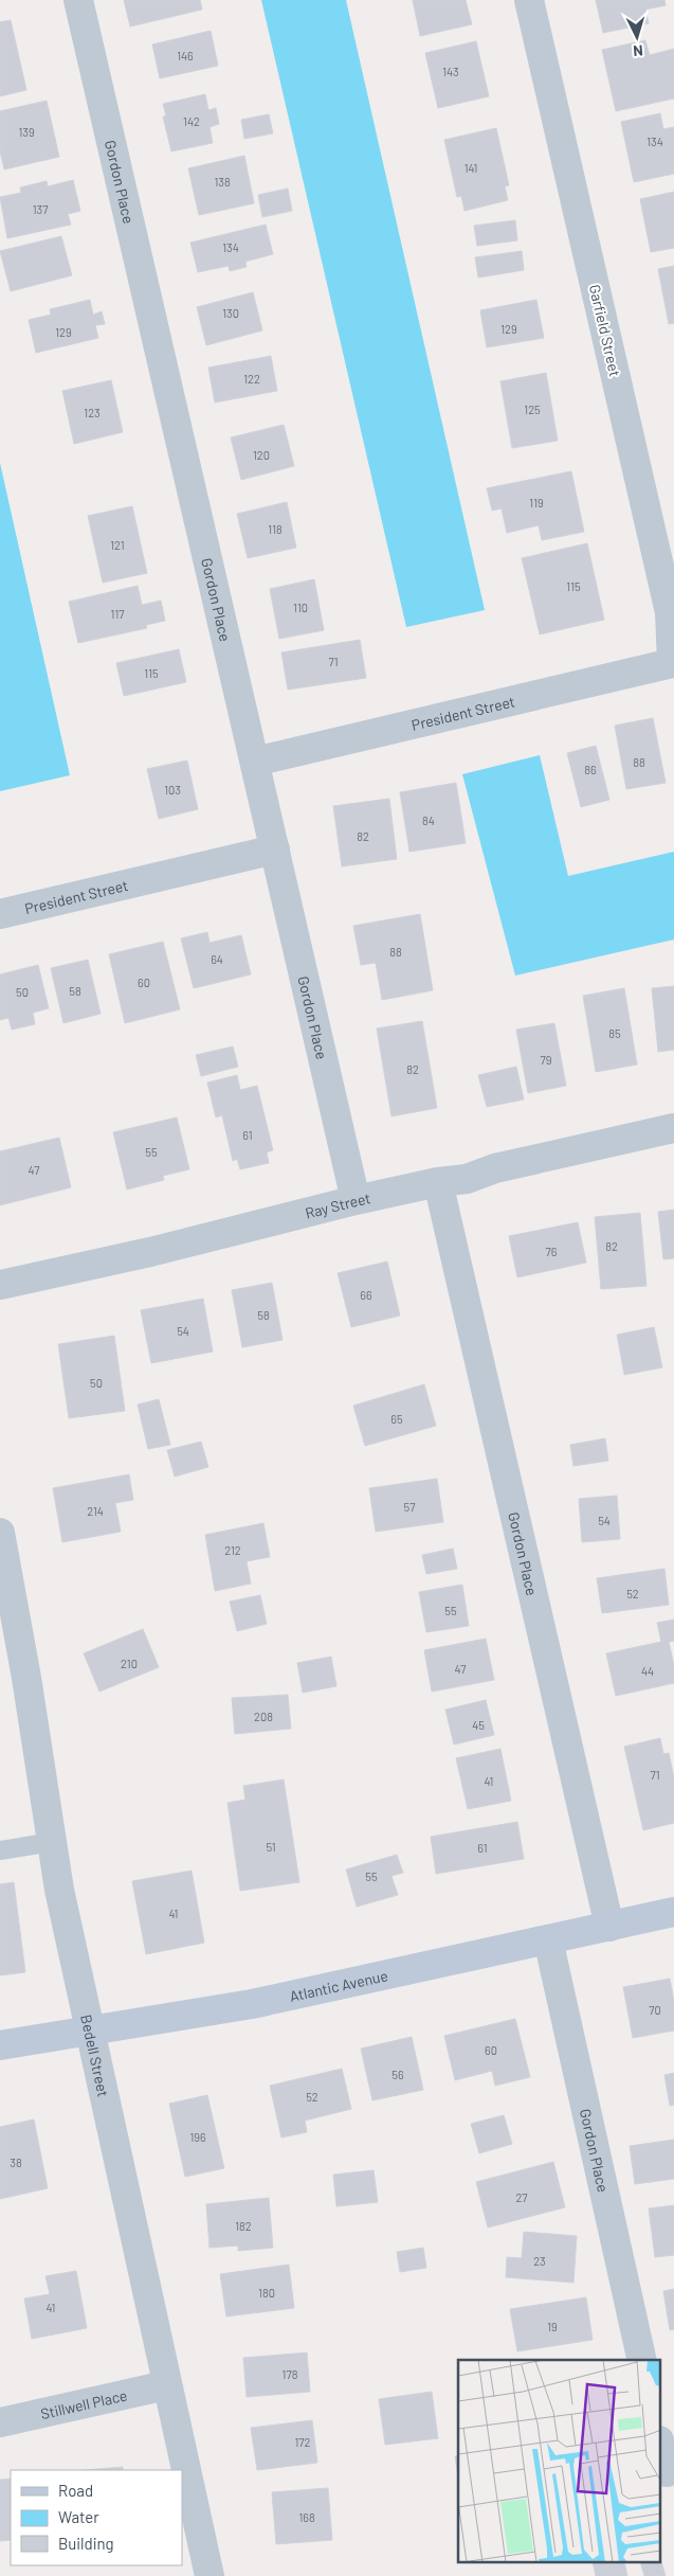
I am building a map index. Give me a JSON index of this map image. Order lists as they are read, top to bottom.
{
  "streets": {
    "main road": ["Atlantic Avenue"],
    "street": [
      "Gordon Place",
      "Garfield Street",
      "President Street",
      "Ray Street",
      "Bedell Street",
      "Stillwell Place"
    ]
  },
  "crossings": [
    ["Gordon Place", "President Street"],
    ["Gordon Place", "Ray Street"],
    ["Gordon Place", "Atlantic Avenue"],
    ["Garfield Street", "President Street"],
    ["Atlantic Avenue", "Bedell Street"],
    ["Bedell Street", "Stillwell Place"]
  ],
  "house_numbers": [
    "146",
    "143",
    "142",
    "139",
    "134",
    "141",
    "138",
    "137",
    "134",
    "130",
    "129",
    "129",
    "122",
    "125",
    "123",
    "120",
    "119",
    "118",
    "121",
    "115",
    "110",
    "117",
    "71",
    "115",
    "88",
    "86",
    "103",
    "84",
    "82",
    "88",
    "64",
    "60",
    "58",
    "50",
    "85",
    "79",
    "82",
    "61",
    "55",
    "47",
    "82",
    "76",
    "66",
    "58",
    "54",
    "50",
    "65",
    "57",
    "214",
    "54",
    "212",
    "52",
    "55",
    "210",
    "47",
    "44",
    "208",
    "45",
    "71",
    "41",
    "51",
    "61",
    "55",
    "41",
    "70",
    "60",
    "56",
    "52",
    "196",
    "38",
    "27",
    "182",
    "23",
    "180",
    "41",
    "19",
    "178",
    "172",
    "168"
  ],
  "legend": ["Road", "Water", "Building"],
  "north": "bottom"
}
